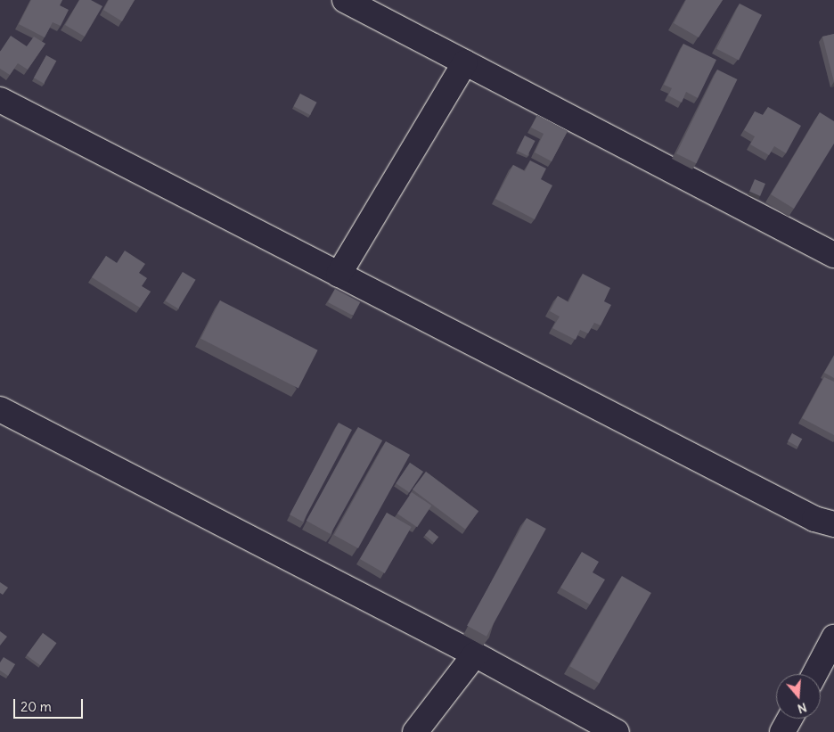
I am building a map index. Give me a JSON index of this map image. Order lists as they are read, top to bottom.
{
  "scale_bar": "20 m",
  "north": "bottom"
}
